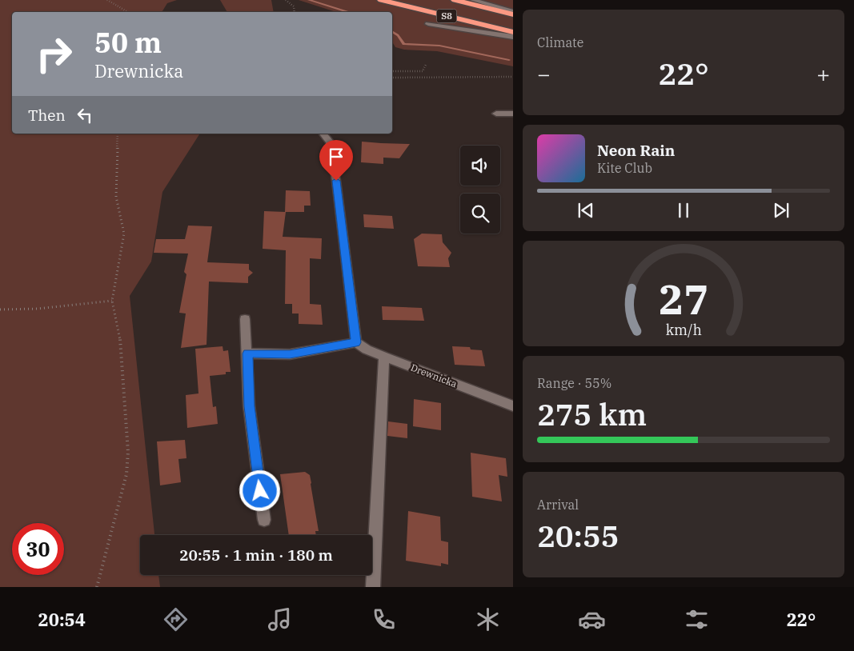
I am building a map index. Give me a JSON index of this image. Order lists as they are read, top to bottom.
{
  "streets": {
    "highway": ["S8"],
    "street": ["Drewnicka"]
  },
  "page": {
    "tile": [
      "Climate",
      ["Range · 55%", "275 km"],
      ["Arrival", "20:55"]
    ],
    "turn": ["50 m", "Drewnicka"],
    "heat": ["−", "22°", "+"],
    "then": "Then",
    "song": ["Neon Rain", "Kite Club"],
    "limit": "30",
    "trip": "20:55 · 1 min · 180 m",
    "tabs": ["20:54", "22°"],
    "gauge": ["27", "km/h"]
  }
}
